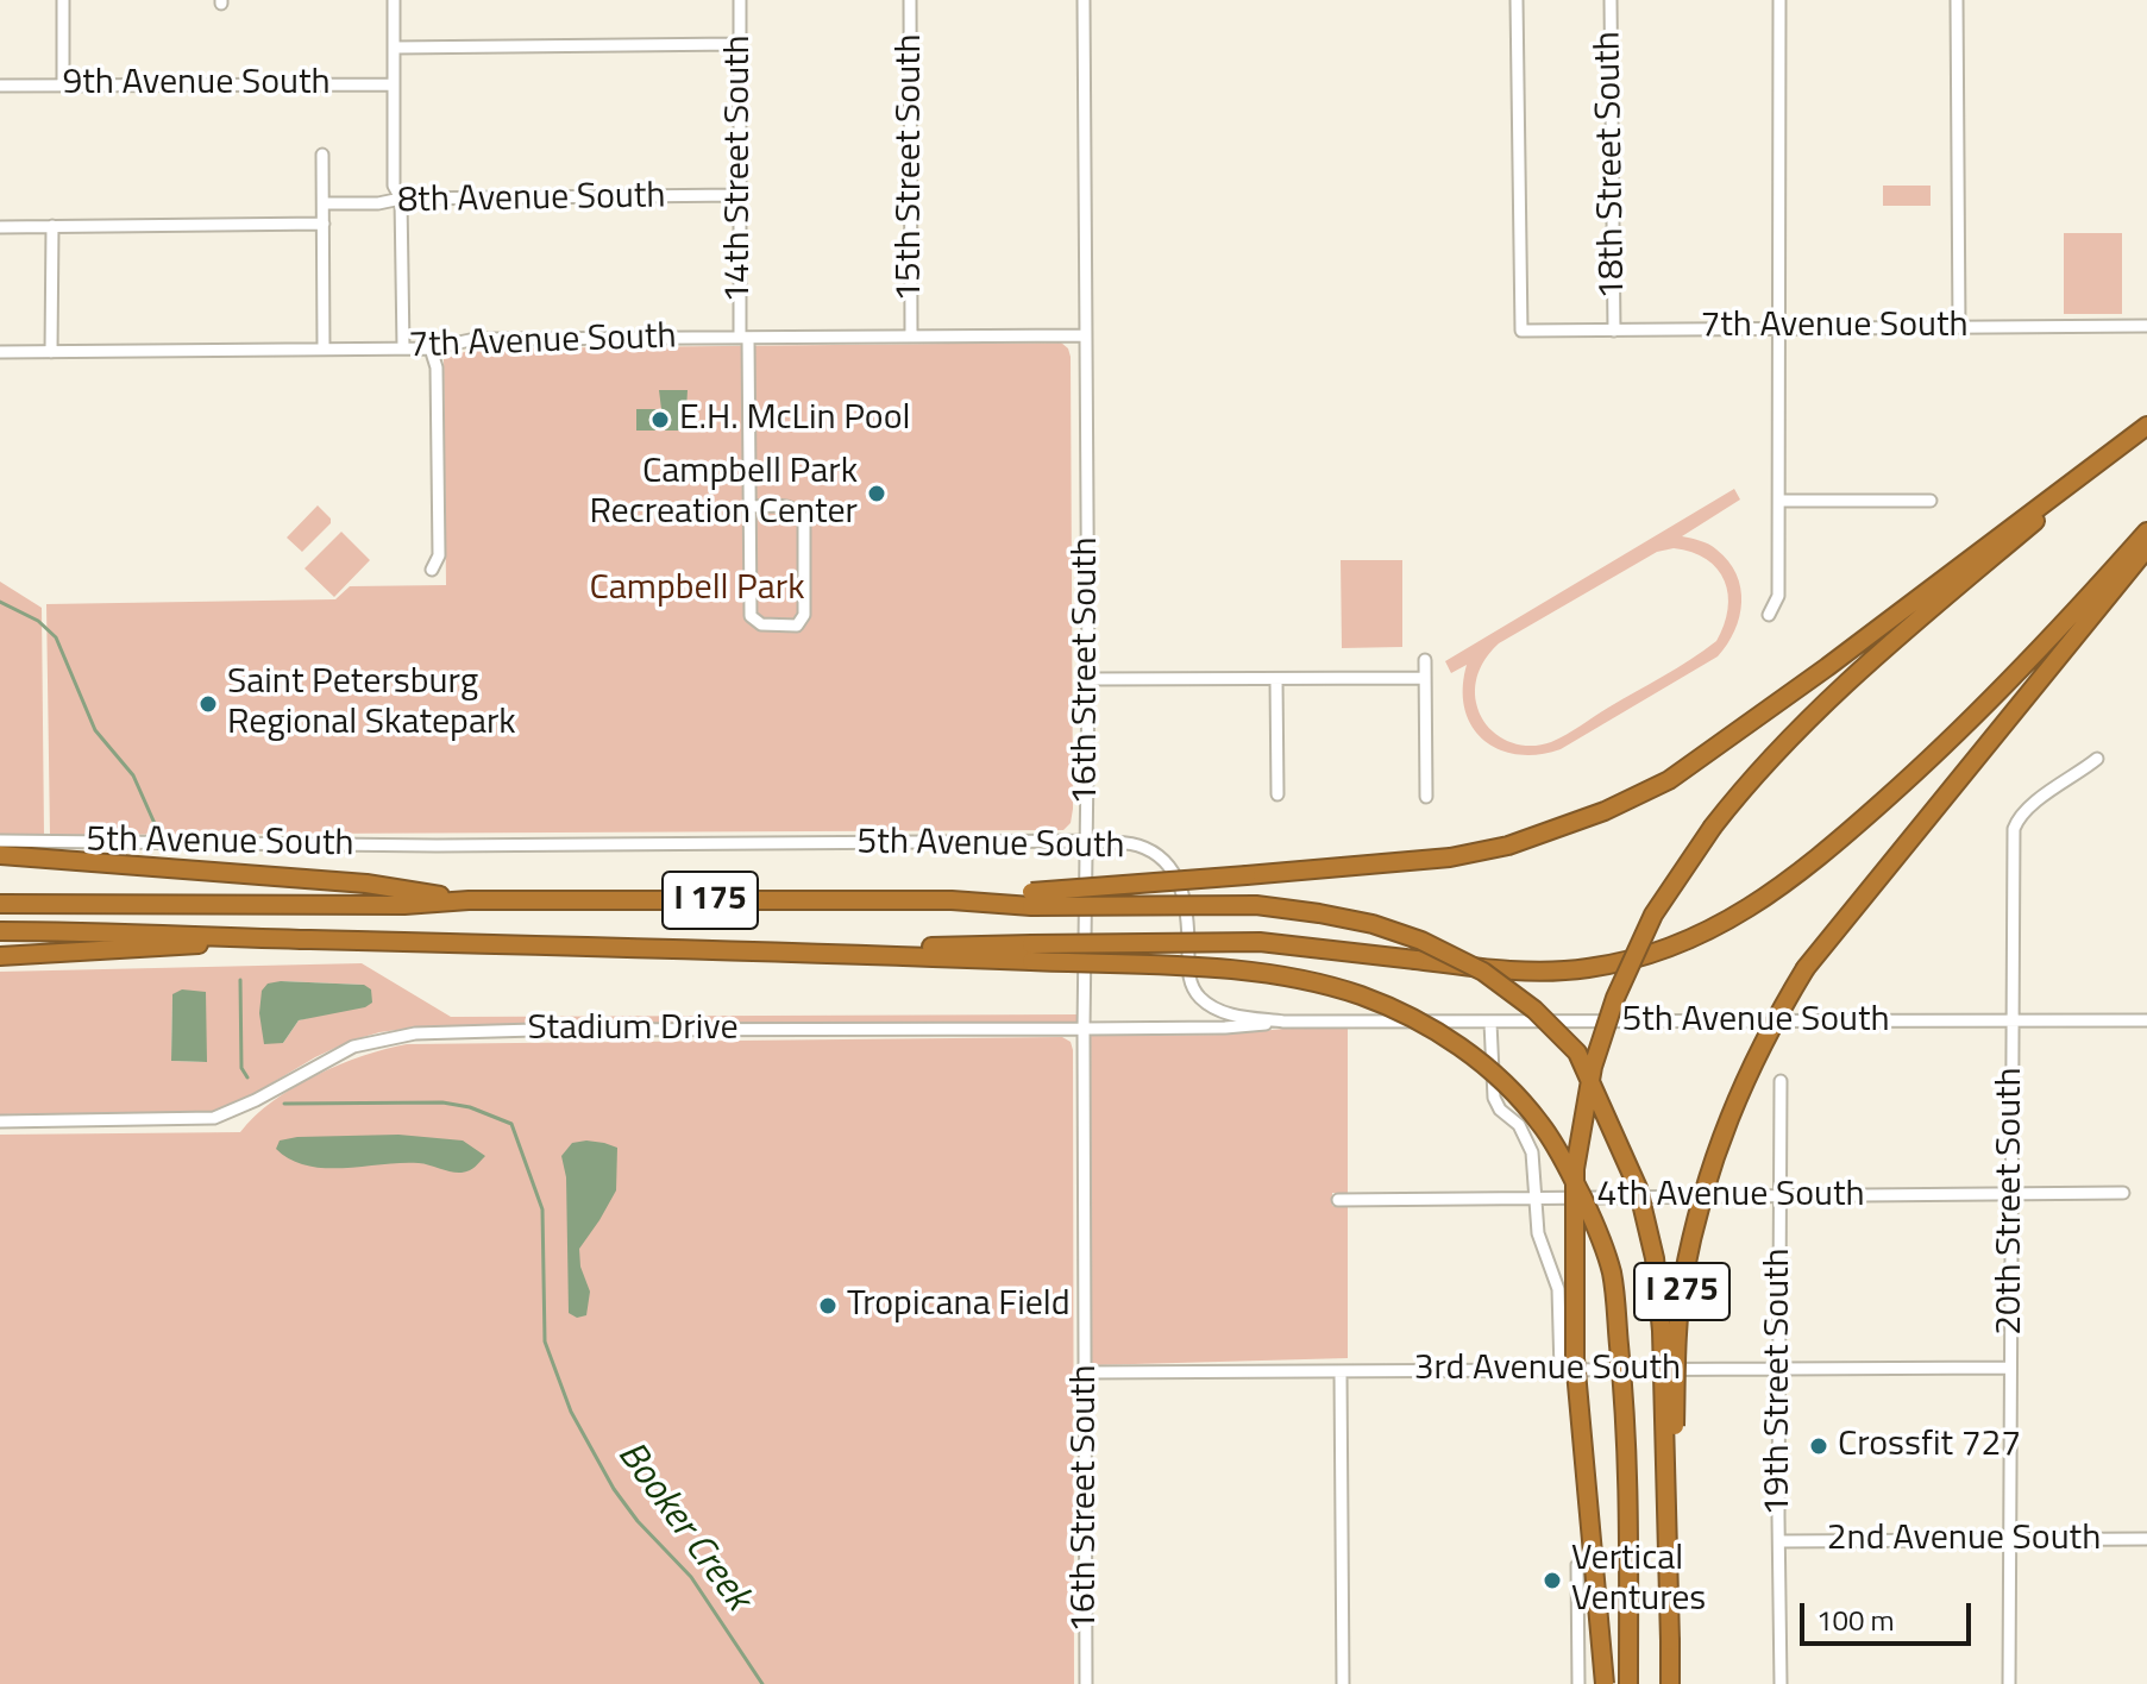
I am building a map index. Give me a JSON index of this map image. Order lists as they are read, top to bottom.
{
  "streets": {
    "highway": ["I 175", "I 275"],
    "street": [
      "9th Avenue South",
      "18th Street South",
      "15th Street South",
      "14th Street South",
      "8th Avenue South",
      "7th Avenue South",
      "16th Street South",
      "5th Avenue South",
      "Stadium Drive",
      "4th Avenue South",
      "20th Street South",
      "3rd Avenue South",
      "19th Street South",
      "2nd Avenue South"
    ]
  },
  "crossings": [
    ["18th Street South", "7th Avenue South"],
    ["15th Street South", "7th Avenue South"],
    ["14th Street South", "8th Avenue South"],
    ["14th Street South", "7th Avenue South"],
    ["7th Avenue South", "16th Street South"],
    ["16th Street South", "5th Avenue South"],
    ["16th Street South", "Stadium Drive"],
    ["16th Street South", "3rd Avenue South"],
    ["5th Avenue South", "Stadium Drive"],
    ["5th Avenue South", "20th Street South"],
    ["4th Avenue South", "20th Street South"],
    ["4th Avenue South", "19th Street South"],
    ["20th Street South", "3rd Avenue South"],
    ["20th Street South", "2nd Avenue South"],
    ["3rd Avenue South", "19th Street South"],
    ["19th Street South", "2nd Avenue South"]
  ],
  "water": ["Booker Creek"],
  "parks": ["Campbell Park"],
  "places": [
    "E.H. McLin Pool",
    "Campbell Park Recreation Center",
    "Saint Petersburg Regional Skatepark",
    "Tropicana Field",
    "Crossfit 727",
    "Vertical Ventures"
  ],
  "scale_bar": "100 m"
}
